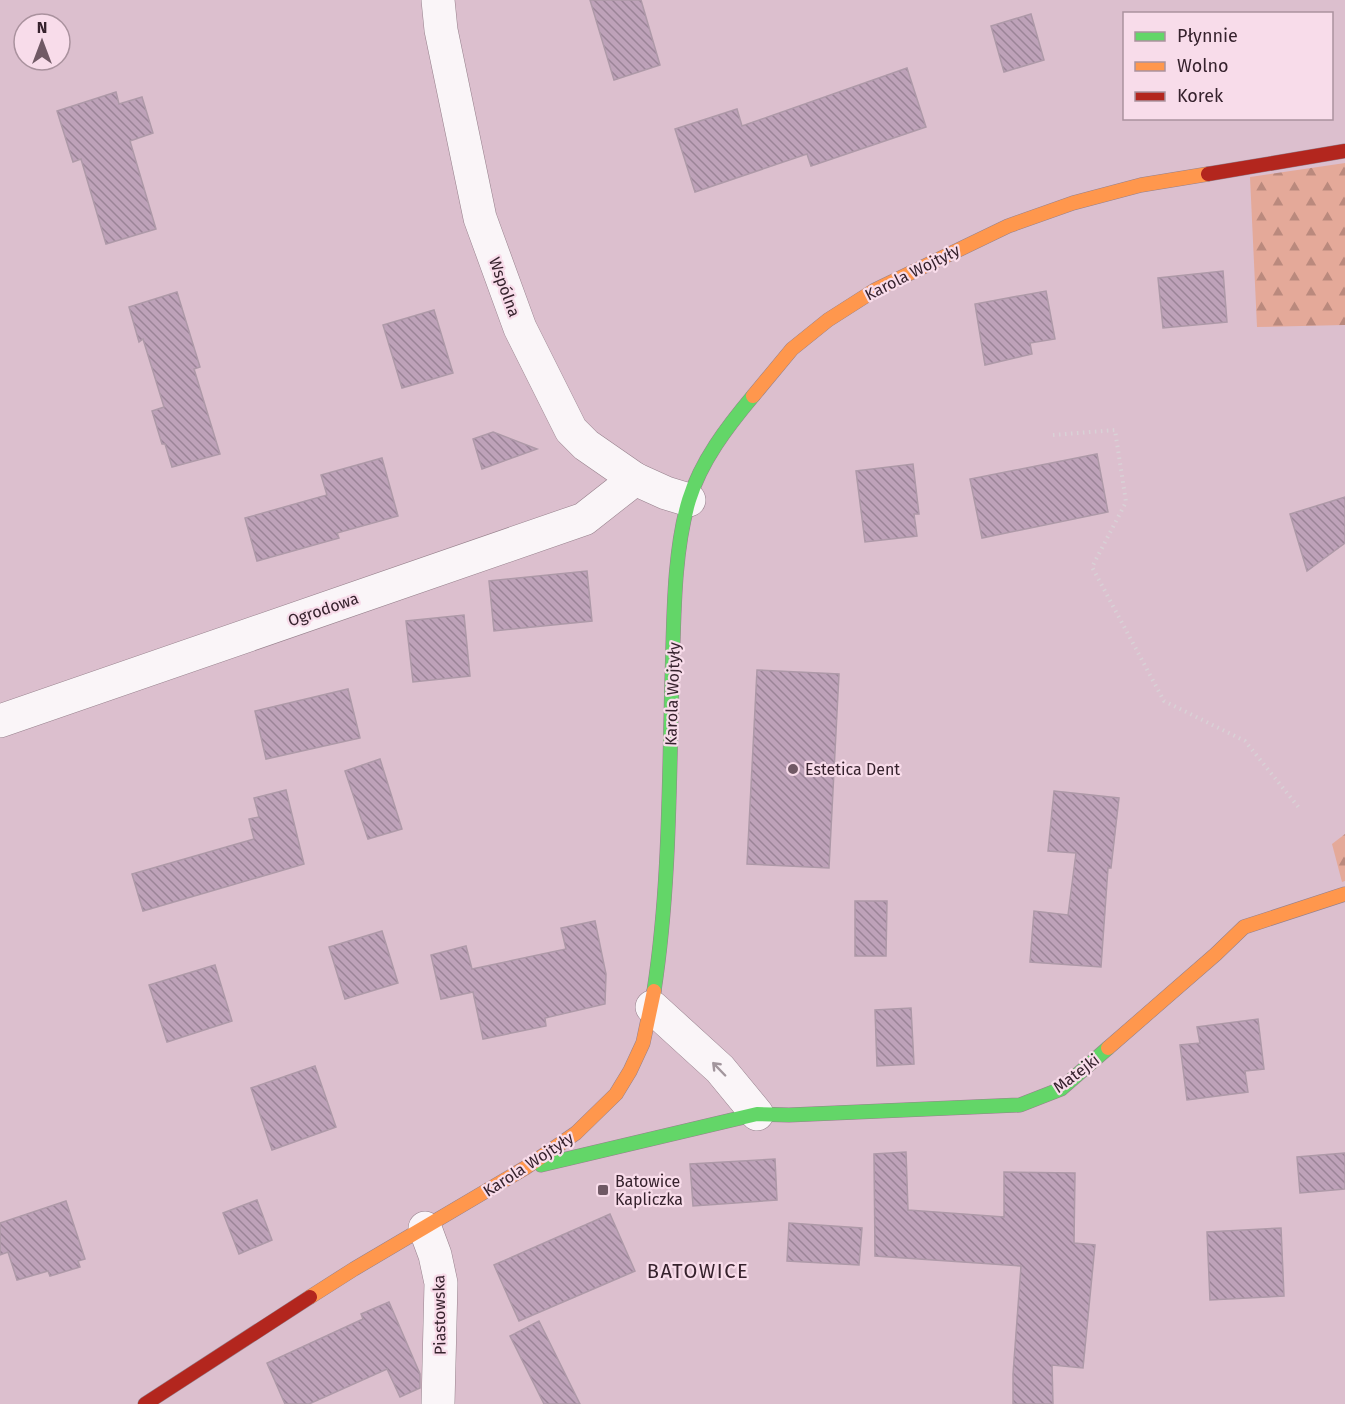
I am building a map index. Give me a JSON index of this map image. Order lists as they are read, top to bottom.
{
  "streets": {
    "street": [
      "Karola Wojtyły",
      "Wspólna",
      "Ogrodowa",
      "Matejki",
      "Piastowska"
    ]
  },
  "crossings": [
    ["Karola Wojtyły", "Wspólna"],
    ["Karola Wojtyły", "Matejki"],
    ["Karola Wojtyły", "Piastowska"],
    ["Wspólna", "Ogrodowa"]
  ],
  "districts": ["BATOWICE"],
  "places": {
    "other": ["Estetica Dent"],
    "transit": ["Batowice Kapliczka"]
  },
  "legend": ["Płynnie", "Wolno", "Korek"],
  "north": "top"
}
